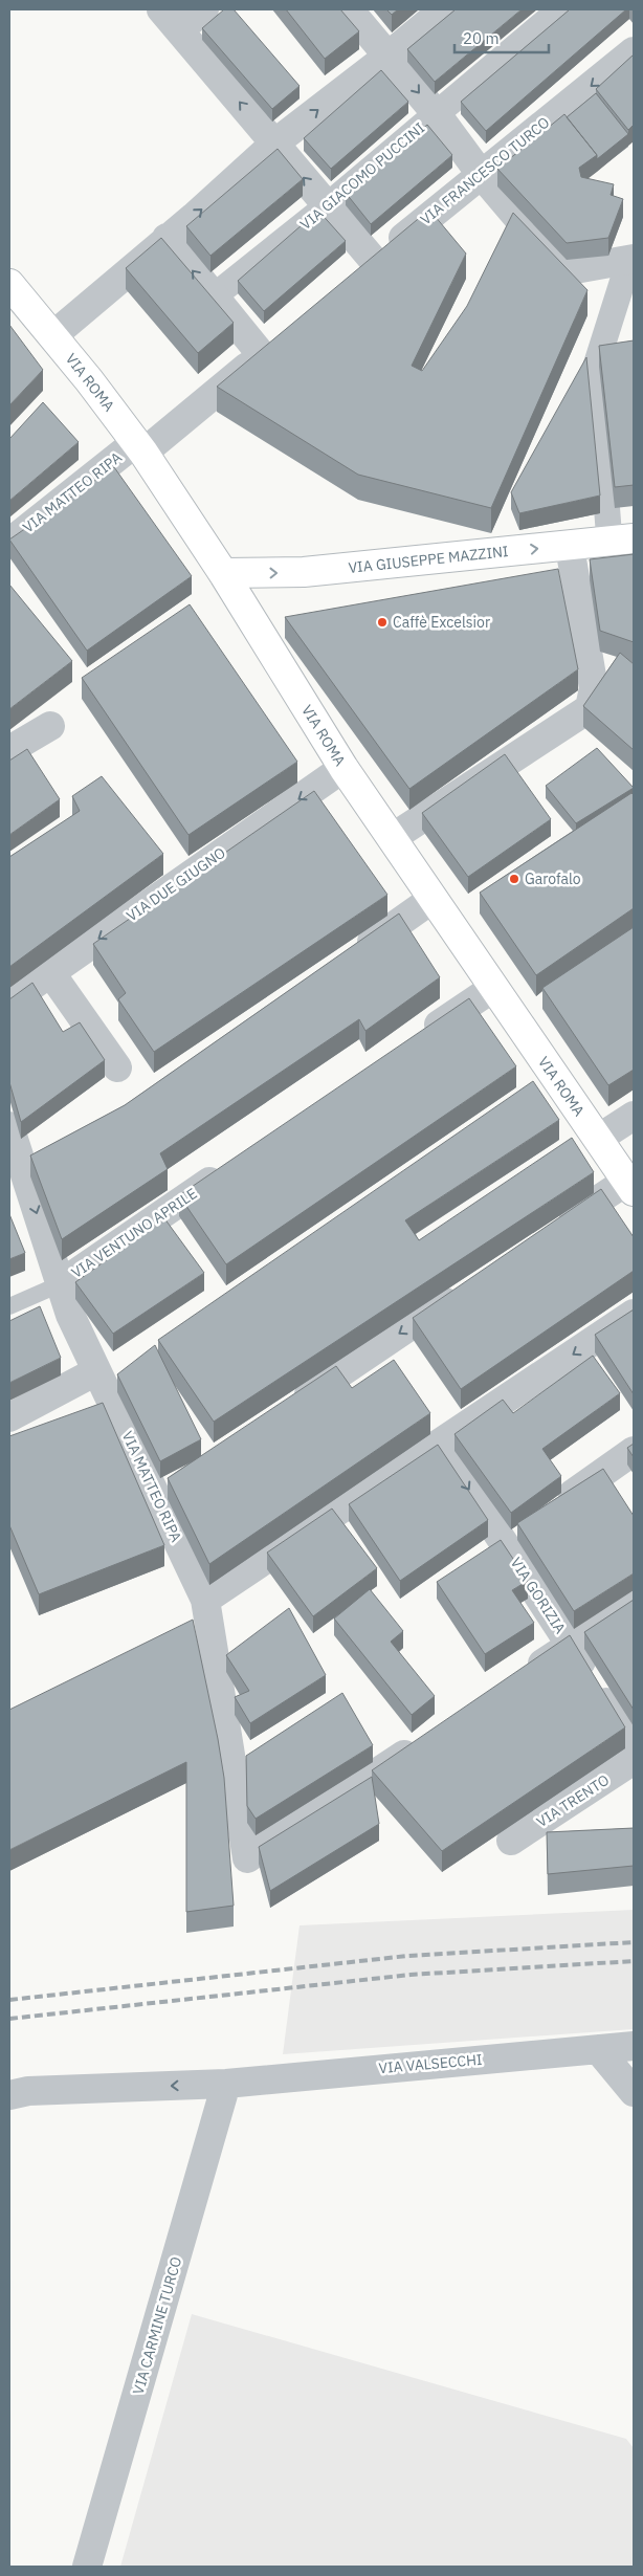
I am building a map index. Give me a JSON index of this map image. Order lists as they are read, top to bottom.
{
  "streets": {
    "main road": ["VIA ROMA", "VIA GIUSEPPE MAZZINI"],
    "street": [
      "VIA FRANCESCO TURCO",
      "VIA GIACOMO PUCCINI",
      "VIA MATTEO RIPA",
      "VIA DUE GIUGNO",
      "VIA VENTUNO APRILE",
      "VIA GORIZIA",
      "VIA TRENTO",
      "VIA VALSECCHI",
      "VIA CARMINE TURCO"
    ]
  },
  "crossings": [
    ["VIA FRANCESCO TURCO", "VIA GIACOMO PUCCINI"],
    ["VIA ROMA", "VIA MATTEO RIPA"],
    ["VIA ROMA", "VIA GIUSEPPE MAZZINI"],
    ["VIA ROMA", "VIA DUE GIUGNO"],
    ["VIA MATTEO RIPA", "VIA VENTUNO APRILE"],
    ["VIA VALSECCHI", "VIA CARMINE TURCO"]
  ],
  "one_way": ["VIA GIUSEPPE MAZZINI"],
  "places": ["Caffè Excelsior", "Garofalo"],
  "scale_bar": "20 m"
}
